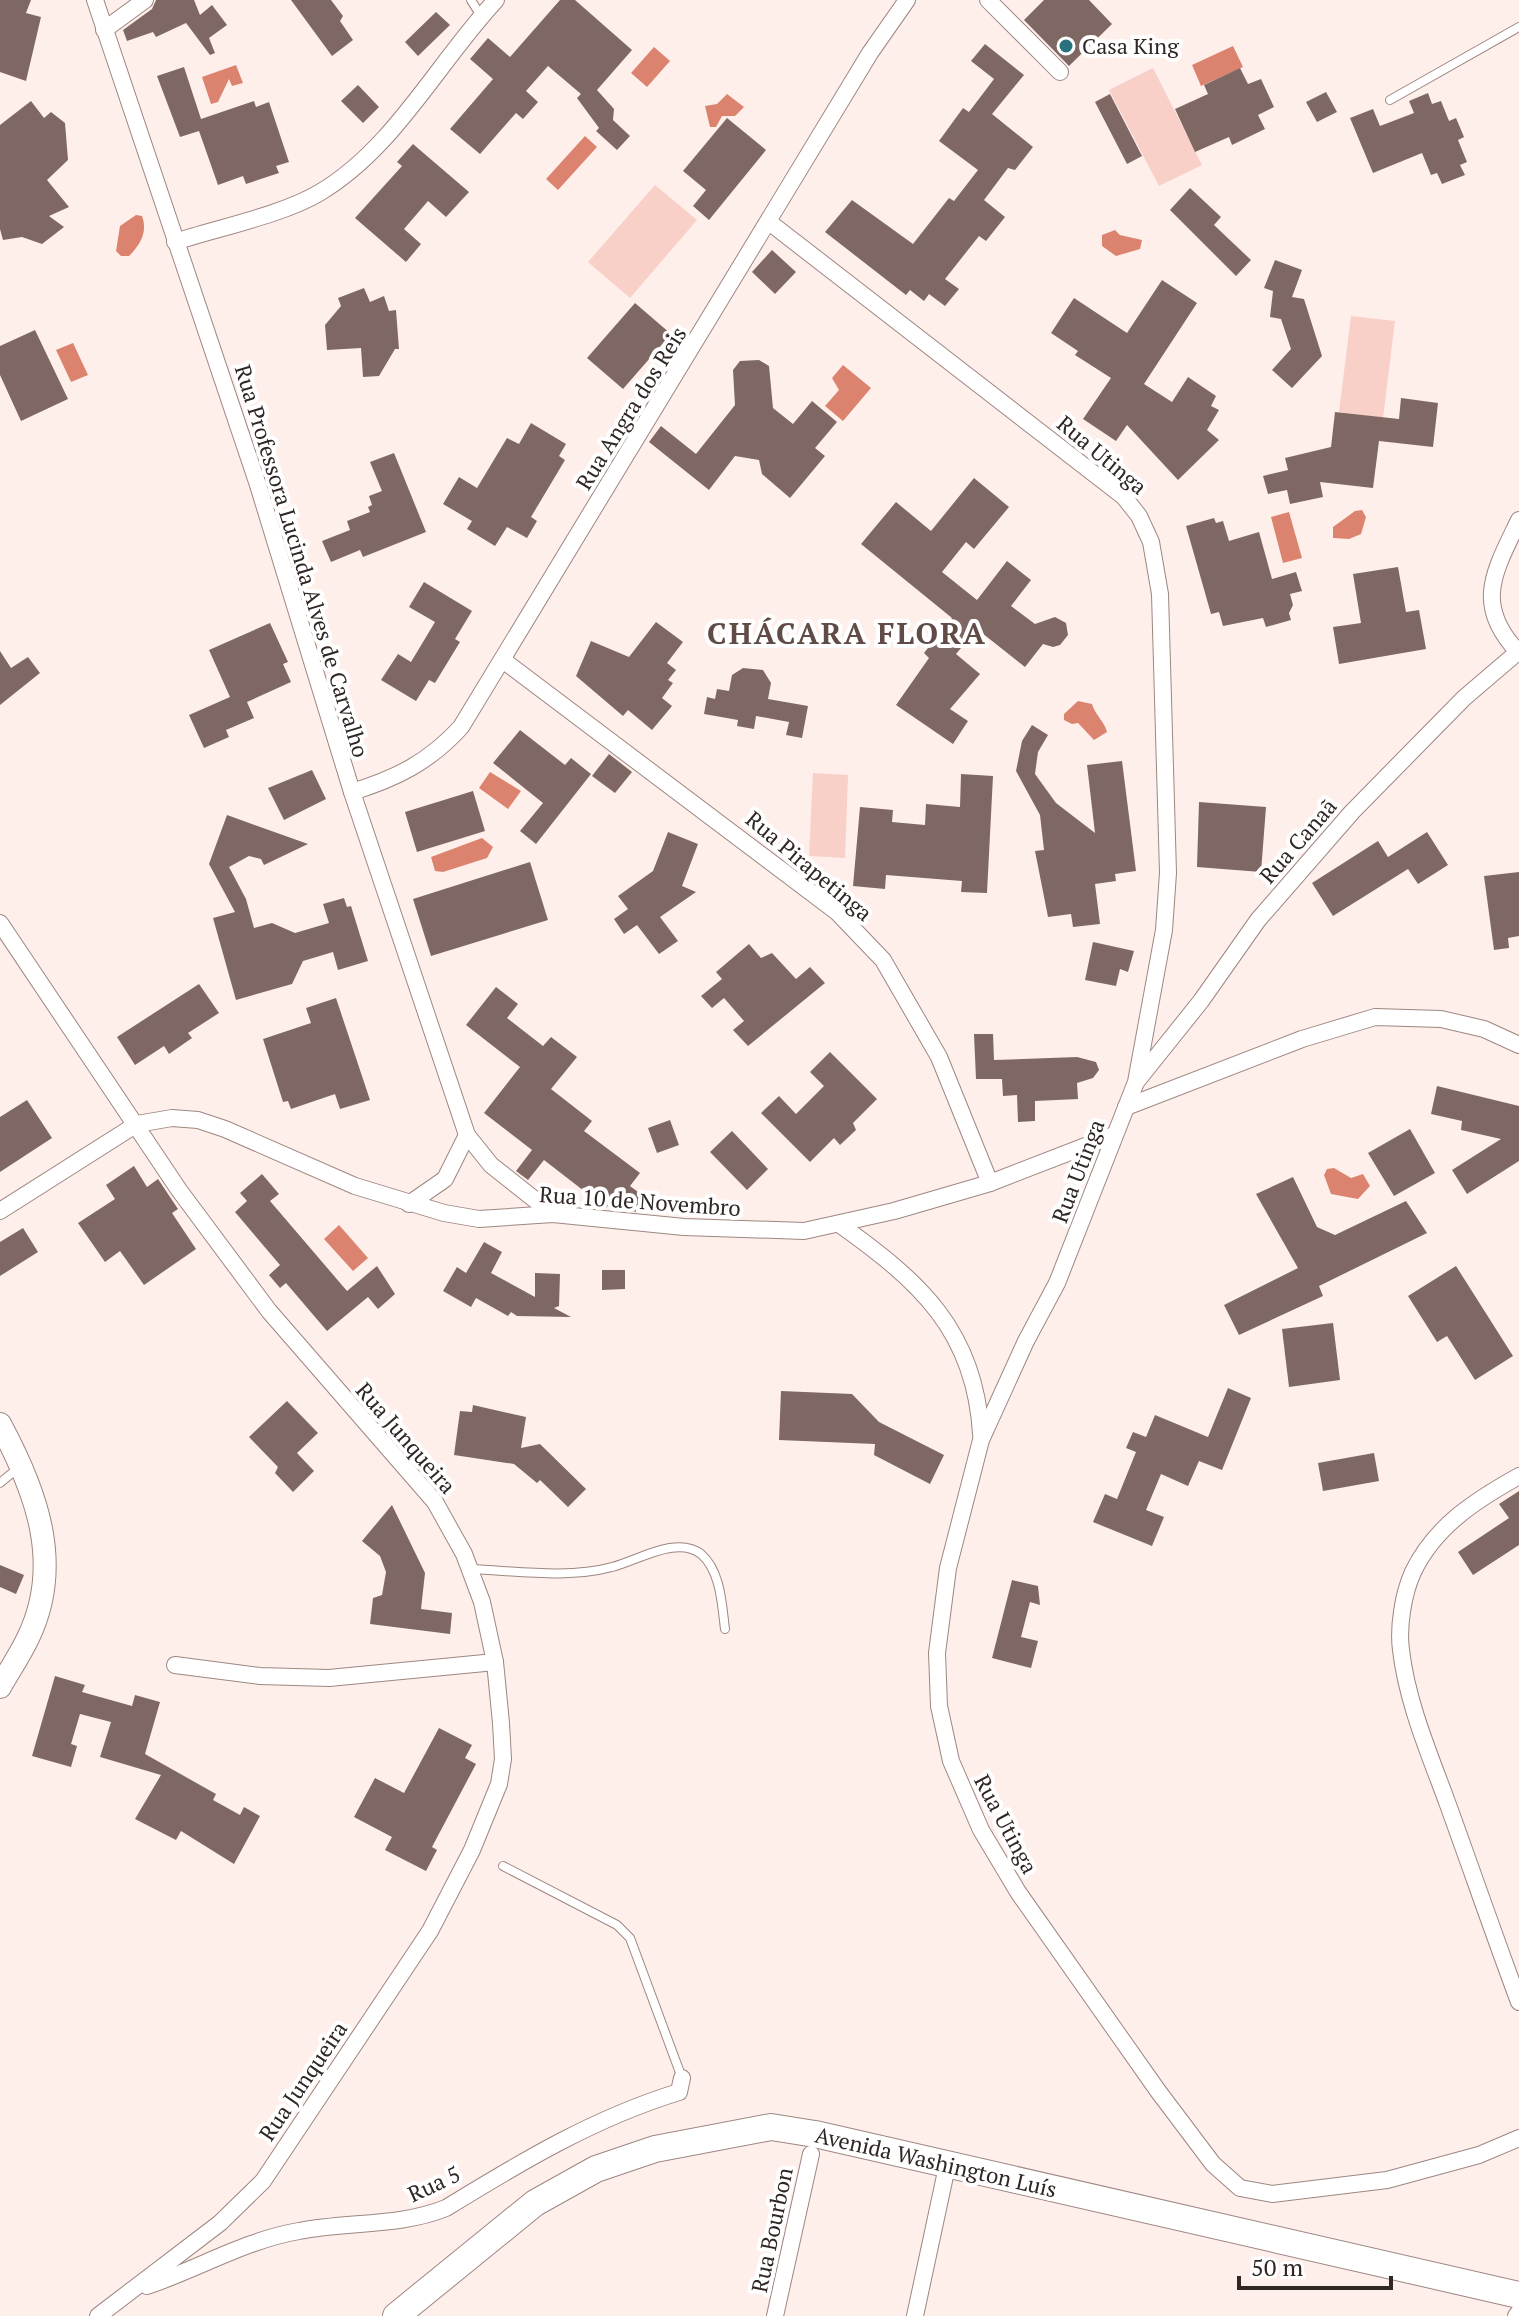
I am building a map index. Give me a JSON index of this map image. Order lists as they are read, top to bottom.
{
  "streets": {
    "main road": ["Avenida Washington Luís"],
    "street": [
      "Rua Angra dos Reis",
      "Rua Utinga",
      "Rua Professora Lucinda Alves de Carvalho",
      "Rua Canaã",
      "Rua Pirapetinga",
      "Rua 10 de Novembro",
      "Rua Junqueira",
      "Rua 5",
      "Rua Bourbon"
    ]
  },
  "crossings": [
    ["Rua Angra dos Reis", "Rua Utinga"],
    ["Rua Angra dos Reis", "Rua Professora Lucinda Alves de Carvalho"],
    ["Rua Angra dos Reis", "Rua Pirapetinga"],
    ["Rua Utinga", "Rua Canaã"],
    ["Rua Utinga", "Rua 10 de Novembro"],
    ["Rua Professora Lucinda Alves de Carvalho", "Rua 10 de Novembro"],
    ["Rua Pirapetinga", "Rua 10 de Novembro"],
    ["Rua 10 de Novembro", "Rua Junqueira"],
    ["Rua Junqueira", "Rua 5"]
  ],
  "districts": ["CHÁCARA FLORA"],
  "places": ["Casa King"],
  "scale_bar": "50 m"
}
